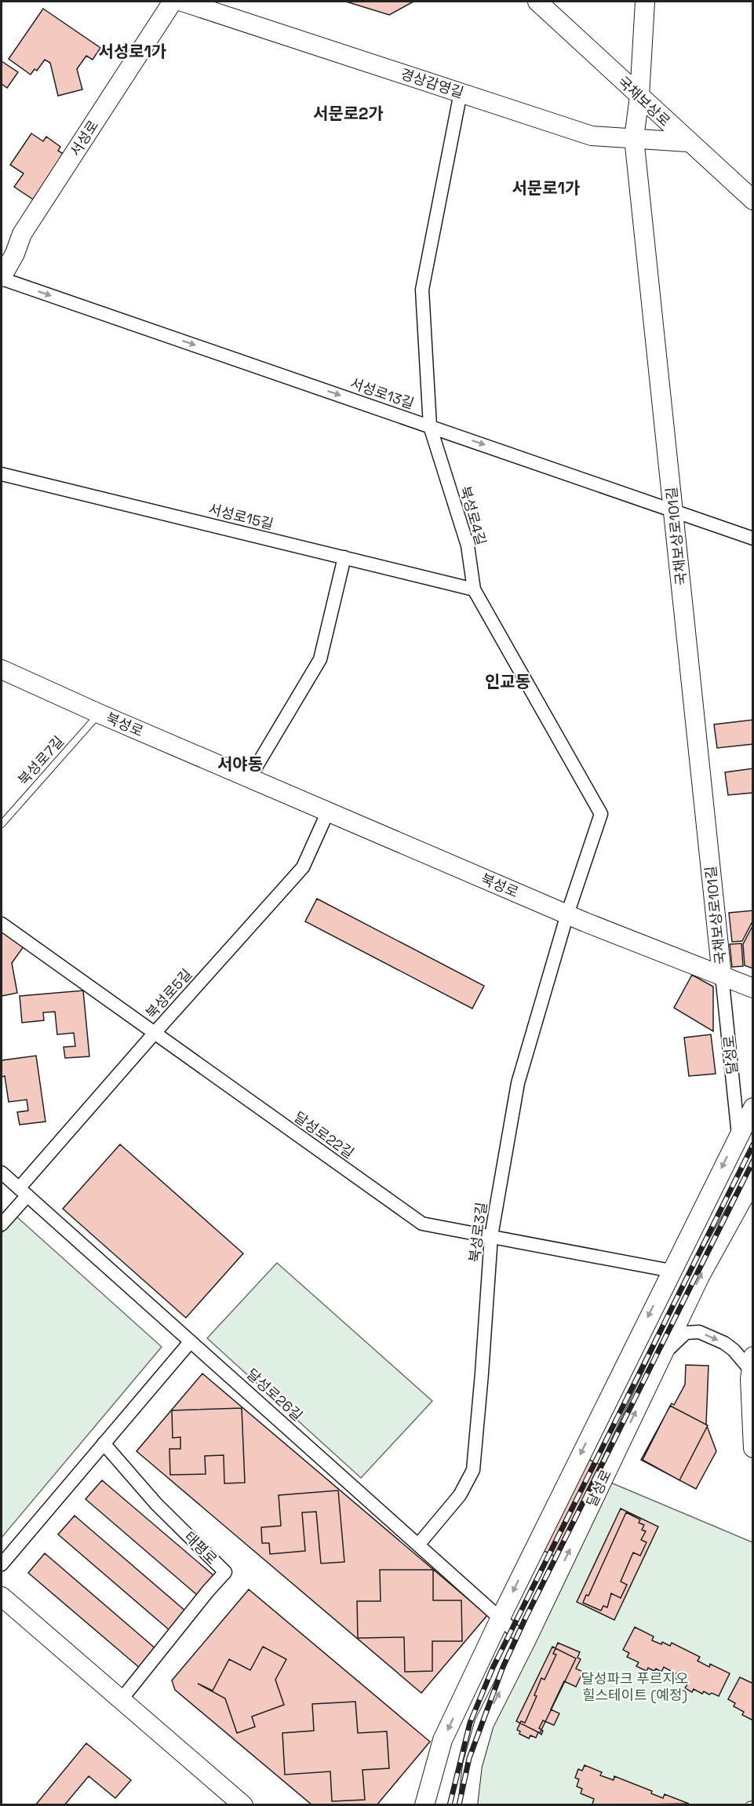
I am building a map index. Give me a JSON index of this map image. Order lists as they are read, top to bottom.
{
  "streets": {
    "street": [
      "경상감영길",
      "국채보상로",
      "서성로",
      "서성로13길",
      "북성로4길",
      "서성로15길",
      "국채보상로101길",
      "북성로",
      "북성로5길",
      "달성로",
      "달성로22길",
      "북성로3길",
      "달성로26길",
      "태평로"
    ],
    "lane": ["북성로7길"]
  },
  "crossings": [
    ["경상감영길", "국채보상로"],
    ["경상감영길", "북성로4길"],
    ["경상감영길", "국채보상로101길"],
    ["국채보상로", "국채보상로101길"],
    ["서성로", "서성로13길"],
    ["서성로13길", "북성로4길"],
    ["서성로13길", "국채보상로101길"],
    ["북성로4길", "서성로15길"],
    ["북성로4길", "북성로"],
    ["북성로4길", "북성로3길"],
    ["국채보상로101길", "북성로"],
    ["국채보상로101길", "달성로"],
    ["북성로", "북성로7길"],
    ["북성로", "북성로5길"],
    ["북성로", "달성로"],
    ["북성로", "북성로3길"],
    ["북성로5길", "달성로22길"],
    ["북성로5길", "달성로26길"],
    ["달성로", "달성로26길"],
    ["달성로22길", "북성로3길"],
    ["북성로3길", "달성로26길"]
  ],
  "one_way": ["서성로13길"],
  "districts": [
    "서성로1가",
    "서문로2가",
    "서문로1가",
    "인교동",
    "서야동"
  ],
  "parks": ["달성파크 푸르지오 힐스테이트 (예정)"]
}
